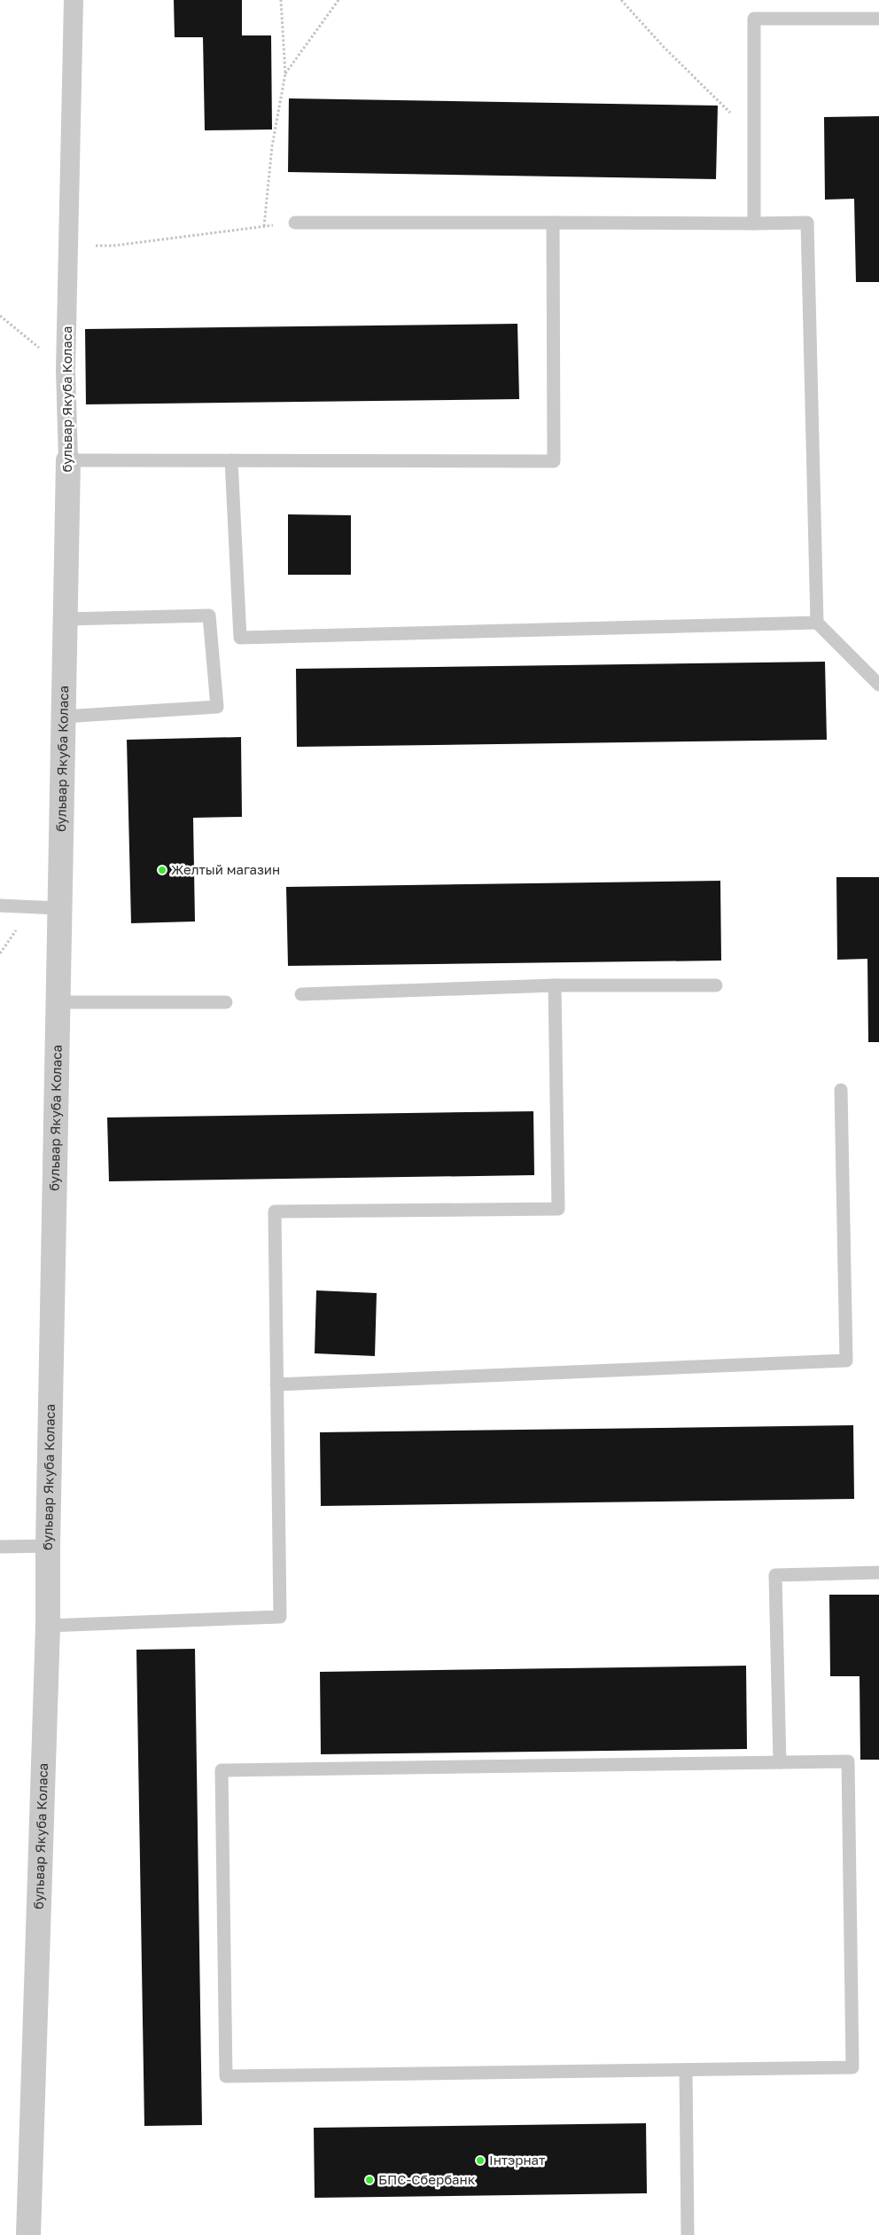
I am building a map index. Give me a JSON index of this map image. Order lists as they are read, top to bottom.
{
  "streets": {
    "street": ["бульвар Якуба Коласа"]
  },
  "places": ["Желтый магазин", "Інтэрнат", "БПС-Сбербанк"]
}
